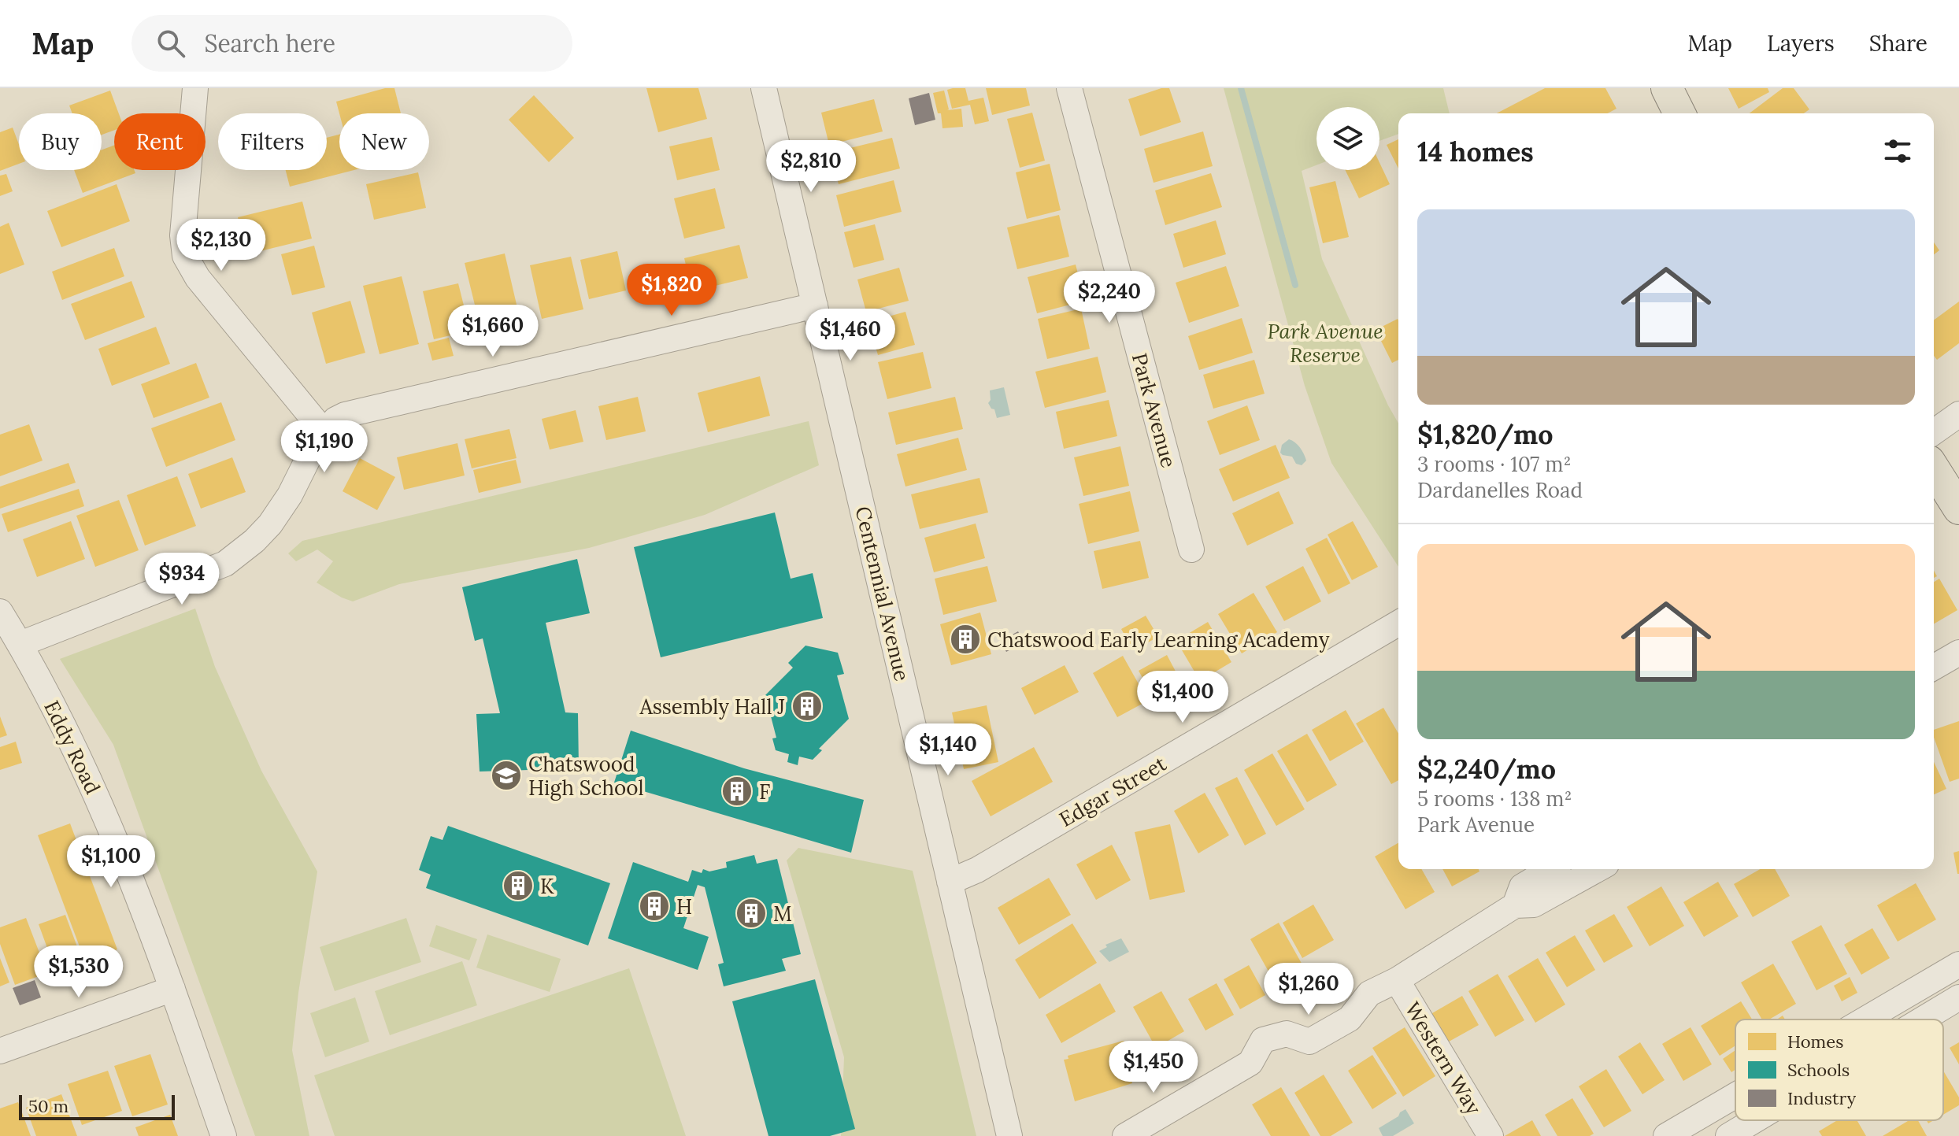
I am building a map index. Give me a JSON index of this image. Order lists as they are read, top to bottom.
{
  "streets": {
    "street": [
      "Park Avenue",
      "Centennial Avenue",
      "Eddy Road",
      "Edgar Street",
      "Western Way"
    ]
  },
  "crossings": [
    ["Centennial Avenue", "Edgar Street"]
  ],
  "parks": ["Park Avenue Reserve"],
  "places": {
    "building": [
      "Chatswood Early Learning Academy",
      "Assembly Hall J",
      "F",
      "K",
      "H",
      "M"
    ],
    "school or university": ["Chatswood High School"]
  },
  "legend": ["Homes", "Schools", "Industry"],
  "scale_bar": "50 m",
  "page": {
    "header": "Map",
    "search": "Search here",
    "nav": ["Map", "Layers", "Share"],
    "chip": [
      "Buy",
      "Rent",
      "Filters",
      "New"
    ],
    "heading": "14 homes",
    "price": [
      "$2,810",
      "$2,130",
      "$1,820",
      "$2,240",
      "$1,660",
      "$1,460",
      "$1,190",
      "$934",
      "$1,400",
      "$1,140",
      "$1,100",
      "$1,530",
      "$1,260",
      "$1,450"
    ],
    "list": [
      {
        "name": "$1,820/mo",
        "note": "3 rooms · 107 m² · Dardanelles Road"
      },
      {
        "name": "$2,240/mo",
        "note": "5 rooms · 138 m² · Park Avenue"
      }
    ],
    "scale": "50 m"
  }
}
